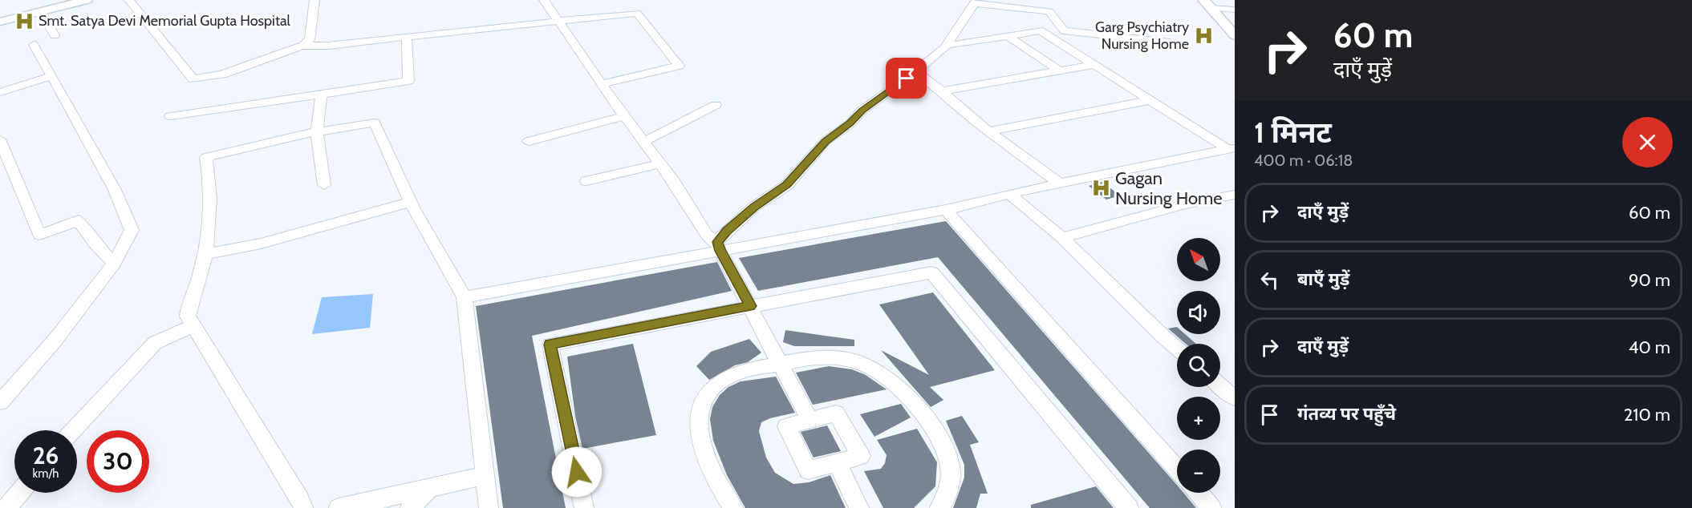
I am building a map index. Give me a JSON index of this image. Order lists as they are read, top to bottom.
{
  "places": {
    "hospital": ["Smt. Satya Devi Memorial Gupta Hospital", "Garg Psychiatry Nursing Home", "Gagan Nursing Home"]
  },
  "north": "top left",
  "page": {
    "turn": ["60 m", "दाएँ मुड़ें"],
    "heading": ["1 मिनट", "400 m · 06:18"],
    "list": [
      {
        "name": "दाएँ मुड़ें",
        "value": "60 m"
      },
      {
        "name": "बाएँ मुड़ें",
        "value": "90 m"
      },
      {
        "name": "दाएँ मुड़ें",
        "value": "40 m"
      },
      {
        "name": "गंतव्य पर पहुँचे",
        "value": "210 m"
      }
    ],
    "map_buttons": ["+", "−"],
    "speed": "26 km/h",
    "limit": "30"
  }
}
